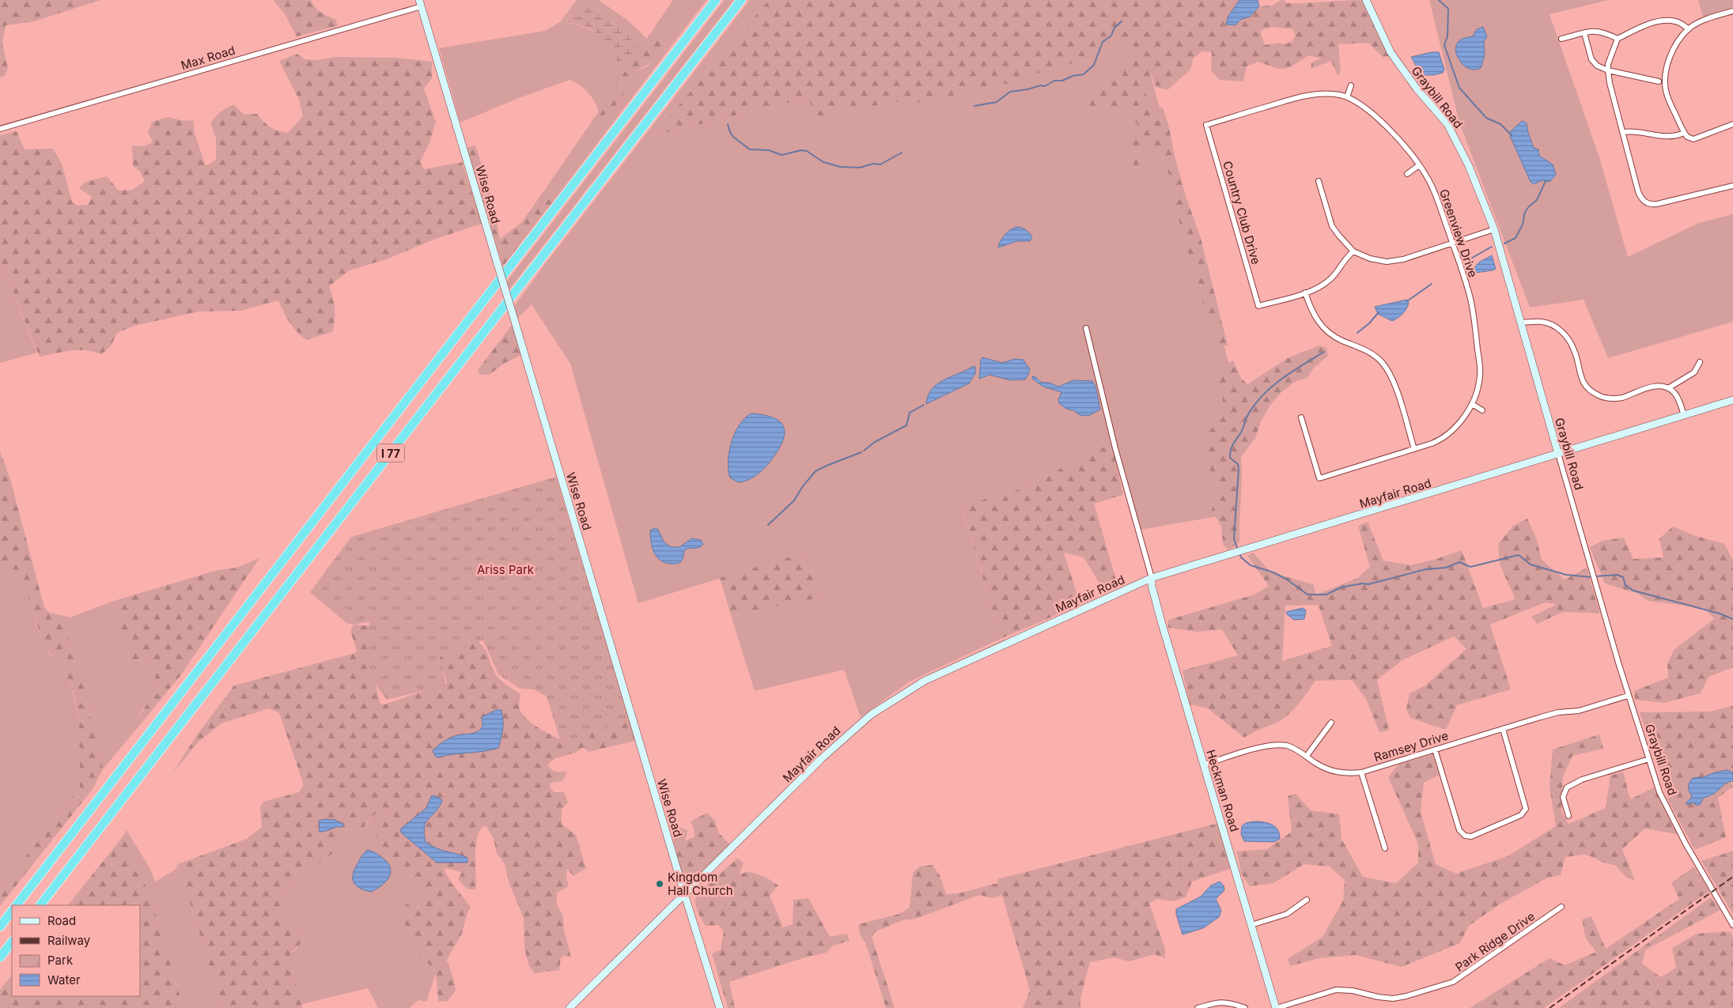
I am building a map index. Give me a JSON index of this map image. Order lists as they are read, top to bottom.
{
  "streets": {
    "highway": ["I 77"],
    "street": [
      "Max Road",
      "Graybill Road",
      "Wise Road",
      "Country Club Drive",
      "Greenview Drive",
      "Mayfair Road",
      "Ramsey Drive",
      "Heckman Road",
      "Park Ridge Drive"
    ]
  },
  "crossings": [
    ["Max Road", "Wise Road"],
    ["Graybill Road", "Mayfair Road"],
    ["Graybill Road", "Ramsey Drive"],
    ["Wise Road", "Mayfair Road"],
    ["Country Club Drive", "Greenview Drive"],
    ["Mayfair Road", "Heckman Road"],
    ["Ramsey Drive", "Heckman Road"],
    ["Heckman Road", "Park Ridge Drive"]
  ],
  "parks": ["Ariss Park"],
  "places": ["Kingdom Hall Church"],
  "legend": [
    "Road",
    "Railway",
    "Park",
    "Water"
  ]
}
